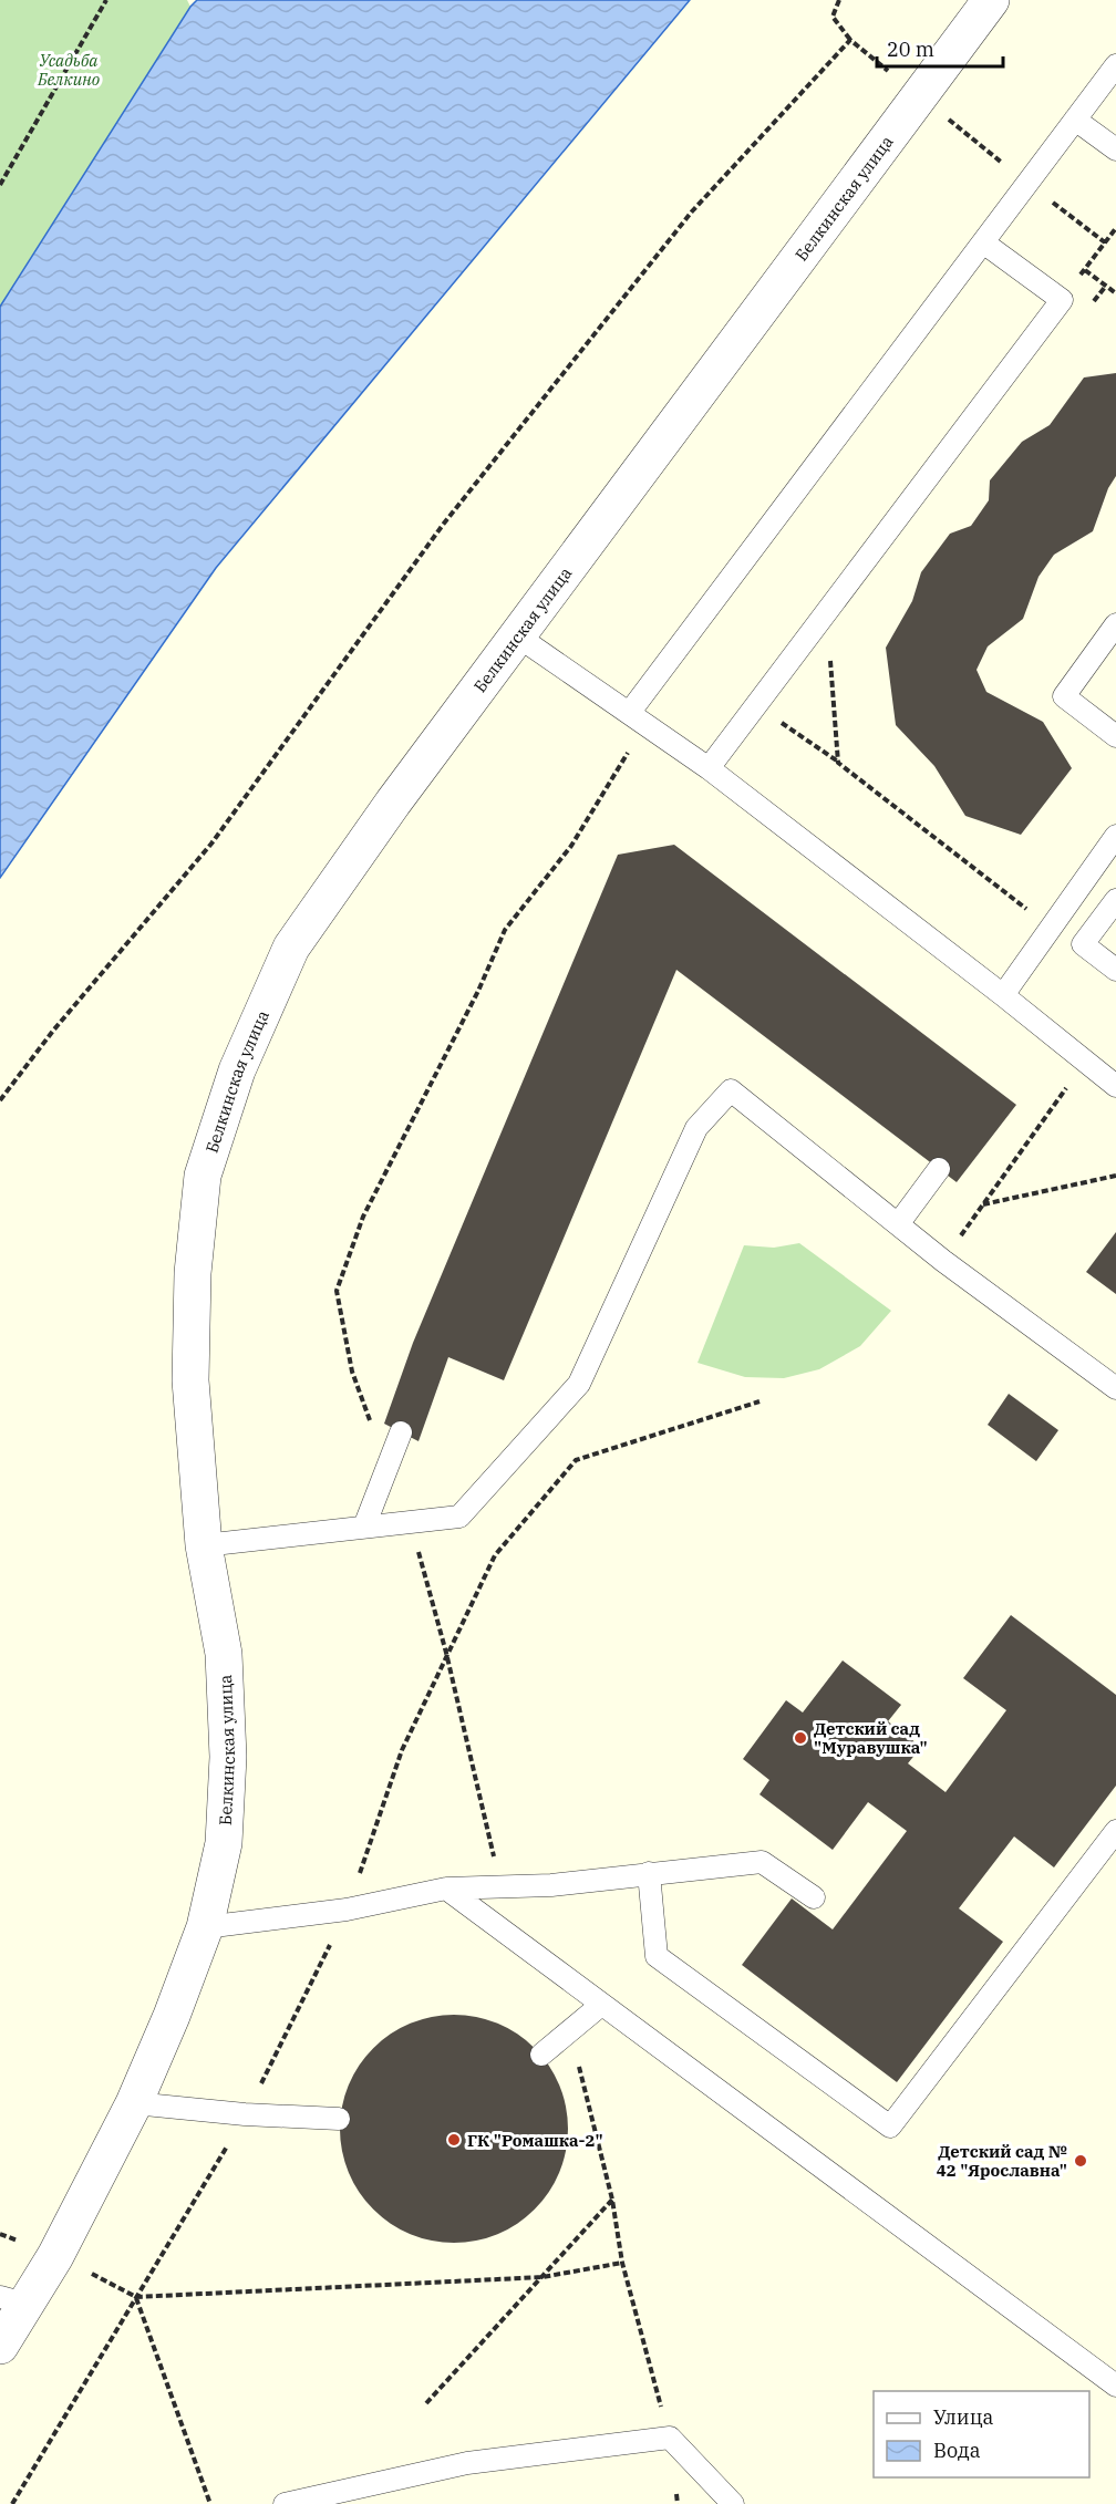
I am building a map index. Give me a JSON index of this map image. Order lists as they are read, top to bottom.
{
  "streets": {
    "street": ["Белкинская улица"]
  },
  "parks": ["Усадьба Белкино"],
  "places": ["Детский сад \"Муравушка\"", "ГК \"Ромашка-2\"", "Детский сад № 42 \"Ярославна\""],
  "legend": ["Улица", "Вода"],
  "scale_bar": "20 m"
}
